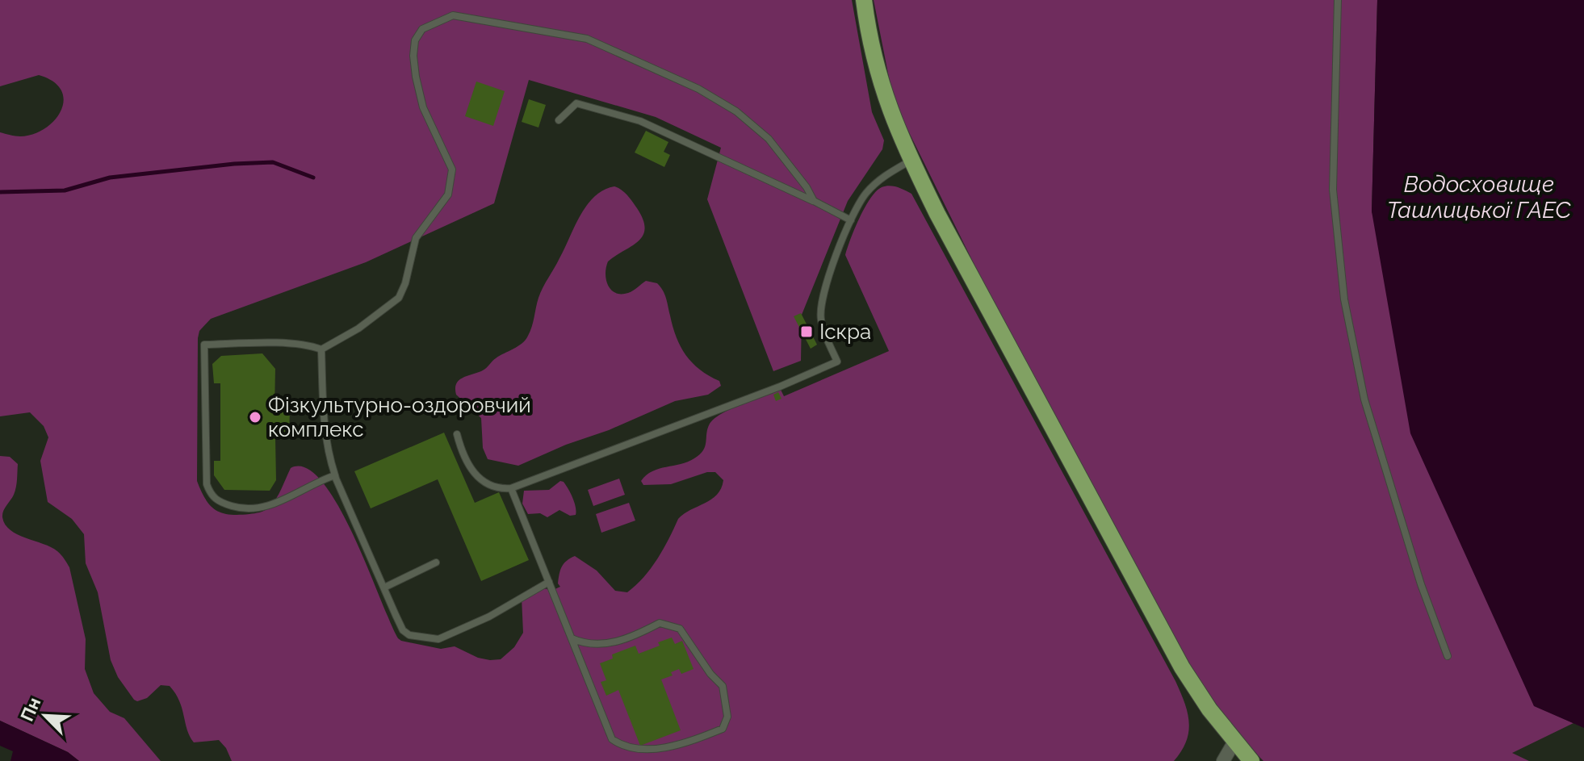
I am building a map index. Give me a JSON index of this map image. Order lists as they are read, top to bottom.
{
  "water": ["Водосховище Ташлицької ГАЕС"],
  "places": {
    "transit": ["Іскра"],
    "other": ["Фізкультурно-оздоровчий комплекс"]
  },
  "north": "top left"
}
